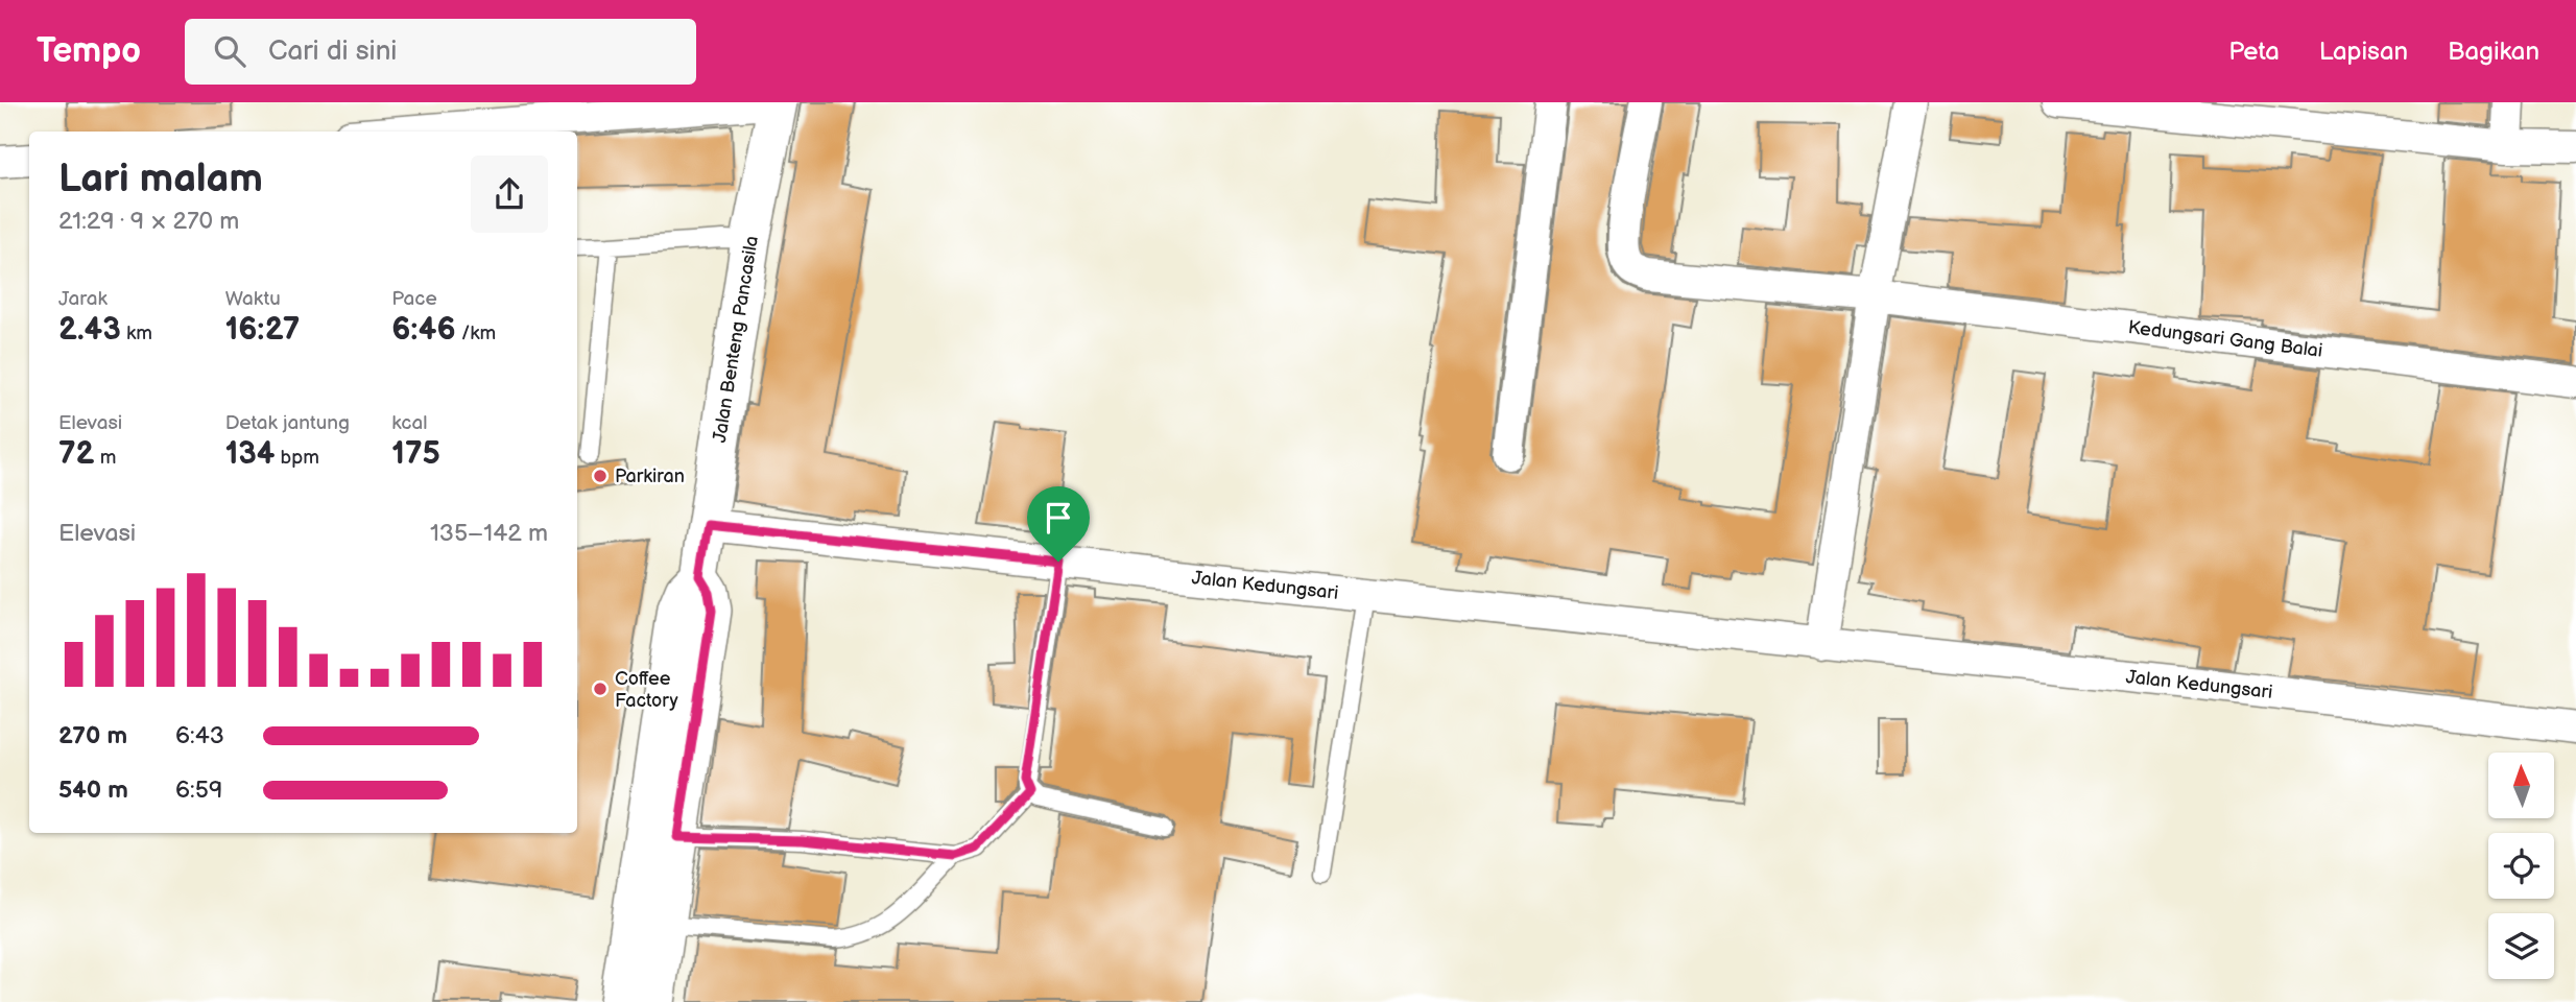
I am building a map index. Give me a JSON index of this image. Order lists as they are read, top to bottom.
{
  "streets": {
    "street": ["Jalan Benteng Pancasila", "Kedungsari Gang Balai", "Jalan Kedungsari"]
  },
  "crossings": [
    ["Jalan Benteng Pancasila", "Jalan Kedungsari"]
  ],
  "places": ["Parkiran", "Coffee Factory"],
  "north": "top",
  "page": {
    "header": "Tempo",
    "search": "Cari di sini",
    "nav": ["Peta", "Lapisan", "Bagikan"],
    "heading": ["Lari malam", "21:29 · 9 × 270 m"],
    "stats": [
      ["Jarak", "2.43 km"],
      ["Waktu", "16:27"],
      ["Pace", "6:46 /km"],
      ["Elevasi", "72 m"],
      ["Detak jantung", "134 bpm"],
      ["kcal", "175"]
    ],
    "chart": ["Elevasi", "135–142 m"],
    "list": [
      {
        "name": "270 m",
        "note": "6:43"
      },
      {
        "name": "540 m",
        "note": "6:59"
      }
    ]
  }
}
